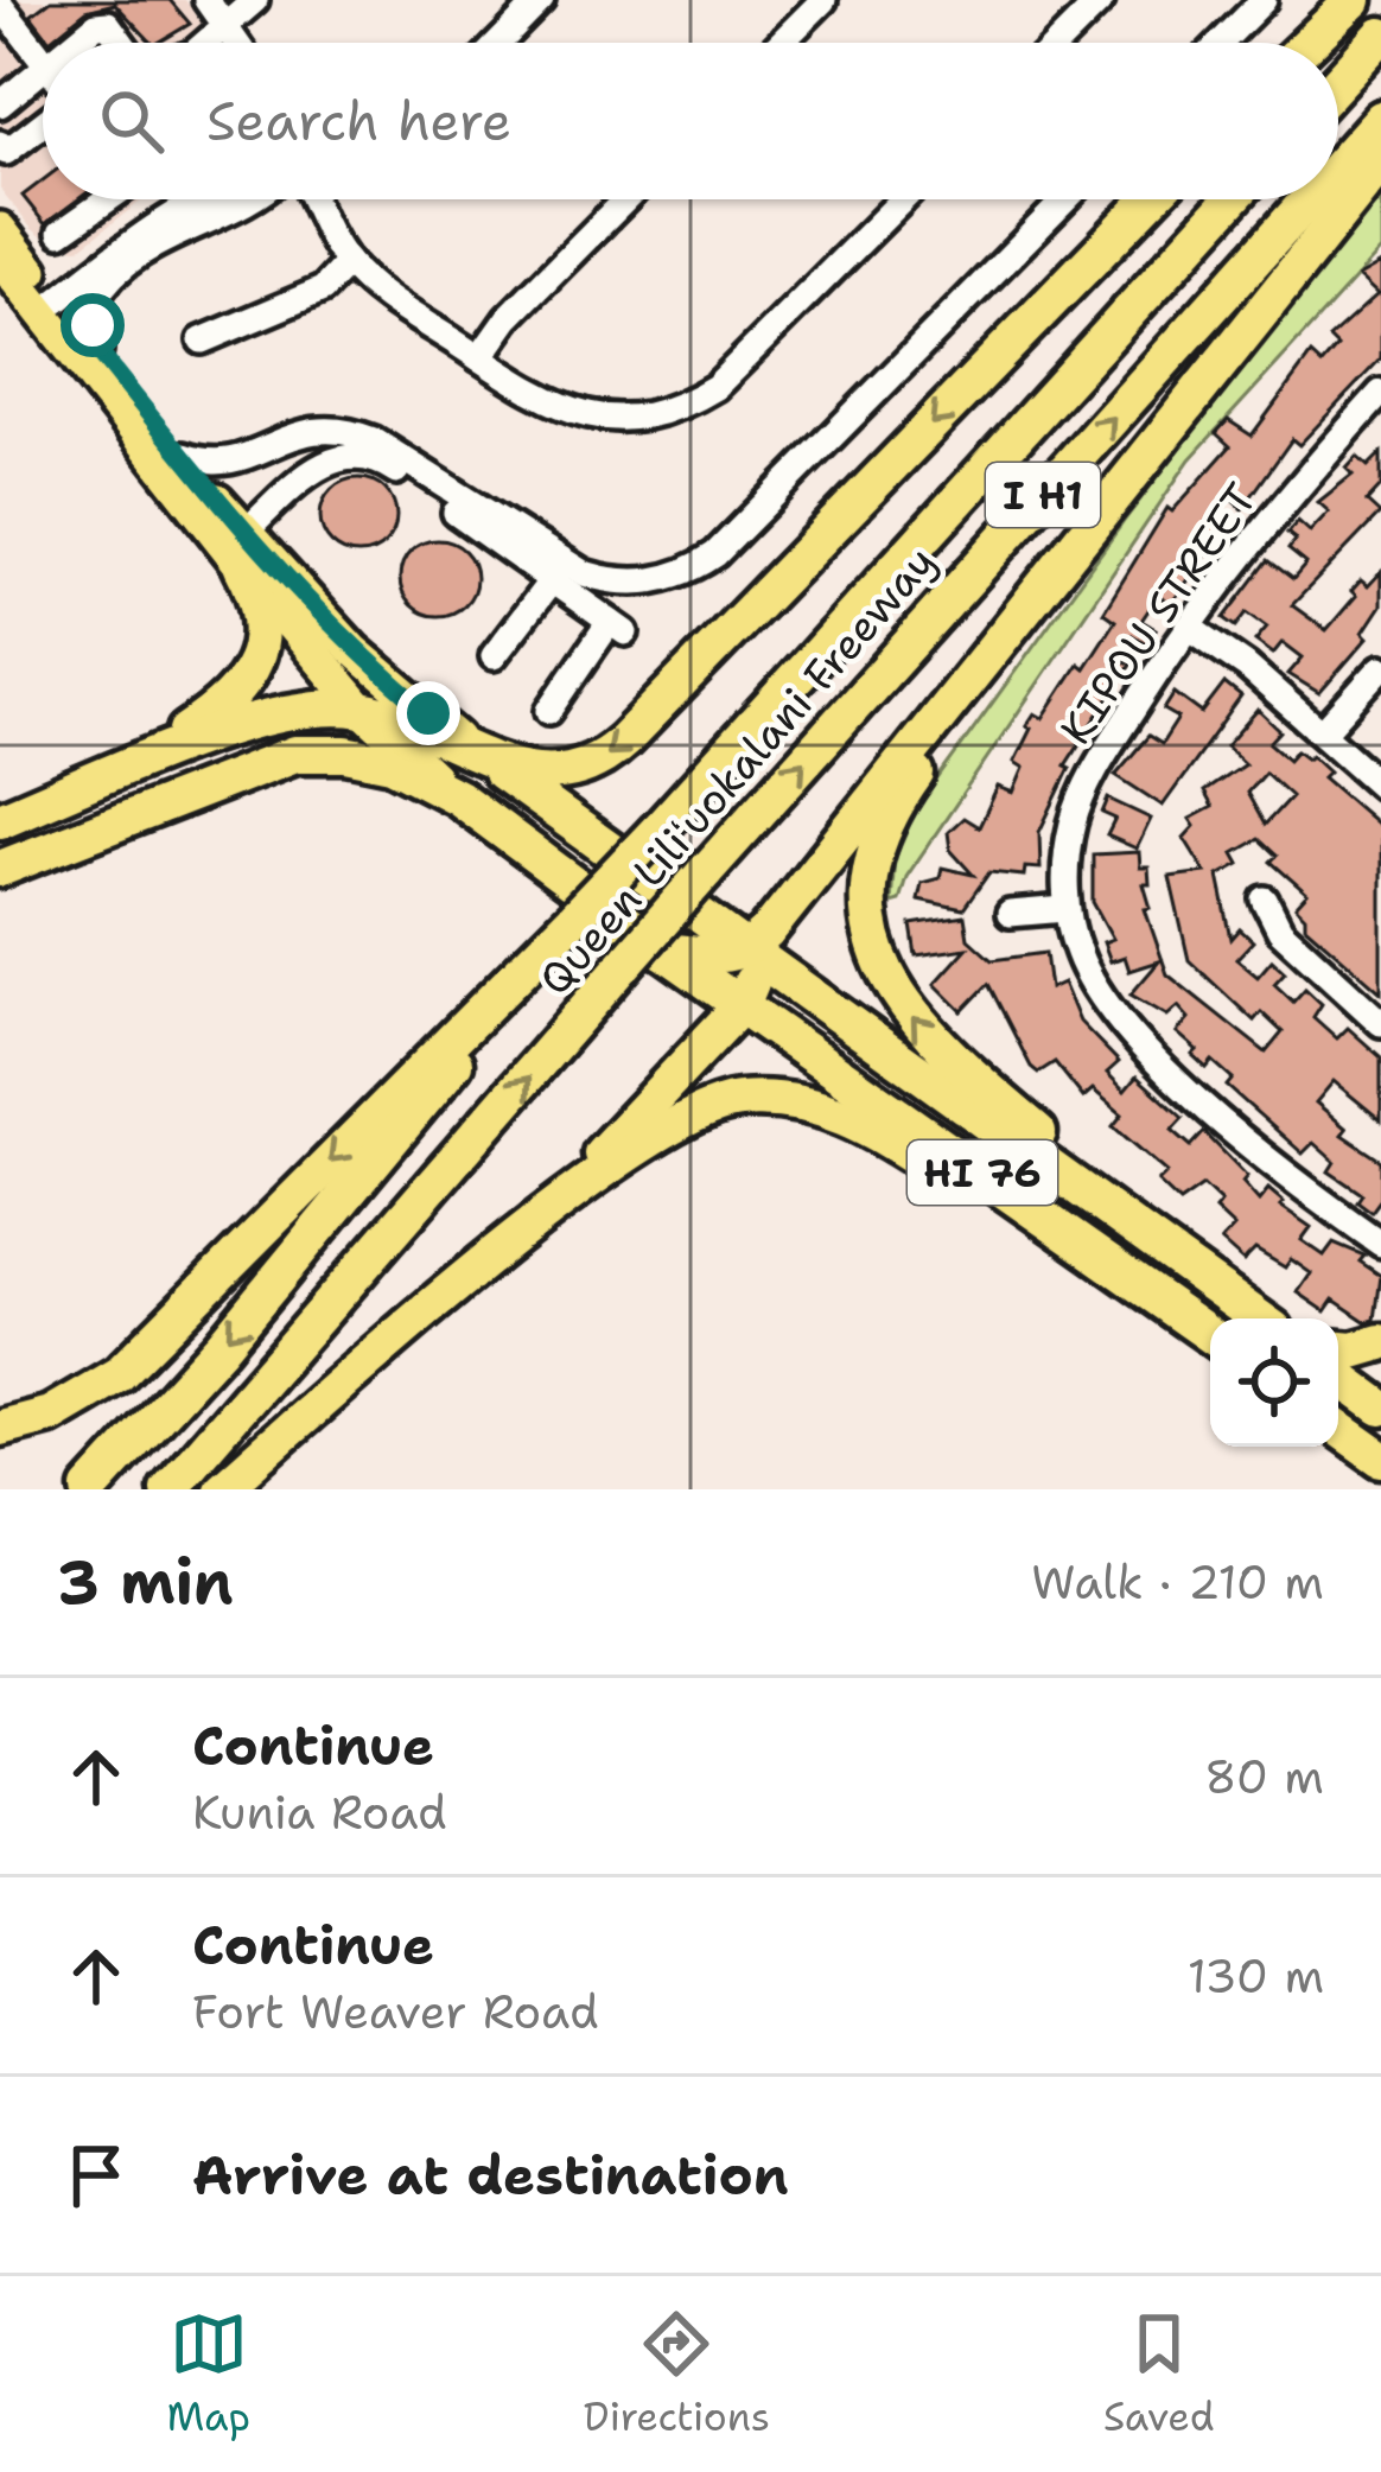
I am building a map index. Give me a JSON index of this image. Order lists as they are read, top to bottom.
{
  "streets": {
    "highway": ["I H1", "Queen Liliʻuokalani Freeway", "HI 76"],
    "street": ["KIPOU STREET"]
  },
  "crossings": [
    ["Queen Liliʻuokalani Freeway", "HI 76"]
  ],
  "page": {
    "search": "Search here",
    "heading": ["3 min", "Walk · 210 m"],
    "list": [
      ["Continue", "Kunia Road", "80 m"],
      ["Continue", "Fort Weaver Road", "130 m"],
      "Arrive at destination"
    ],
    "nav": ["Map", "Directions", "Saved"]
  }
}
